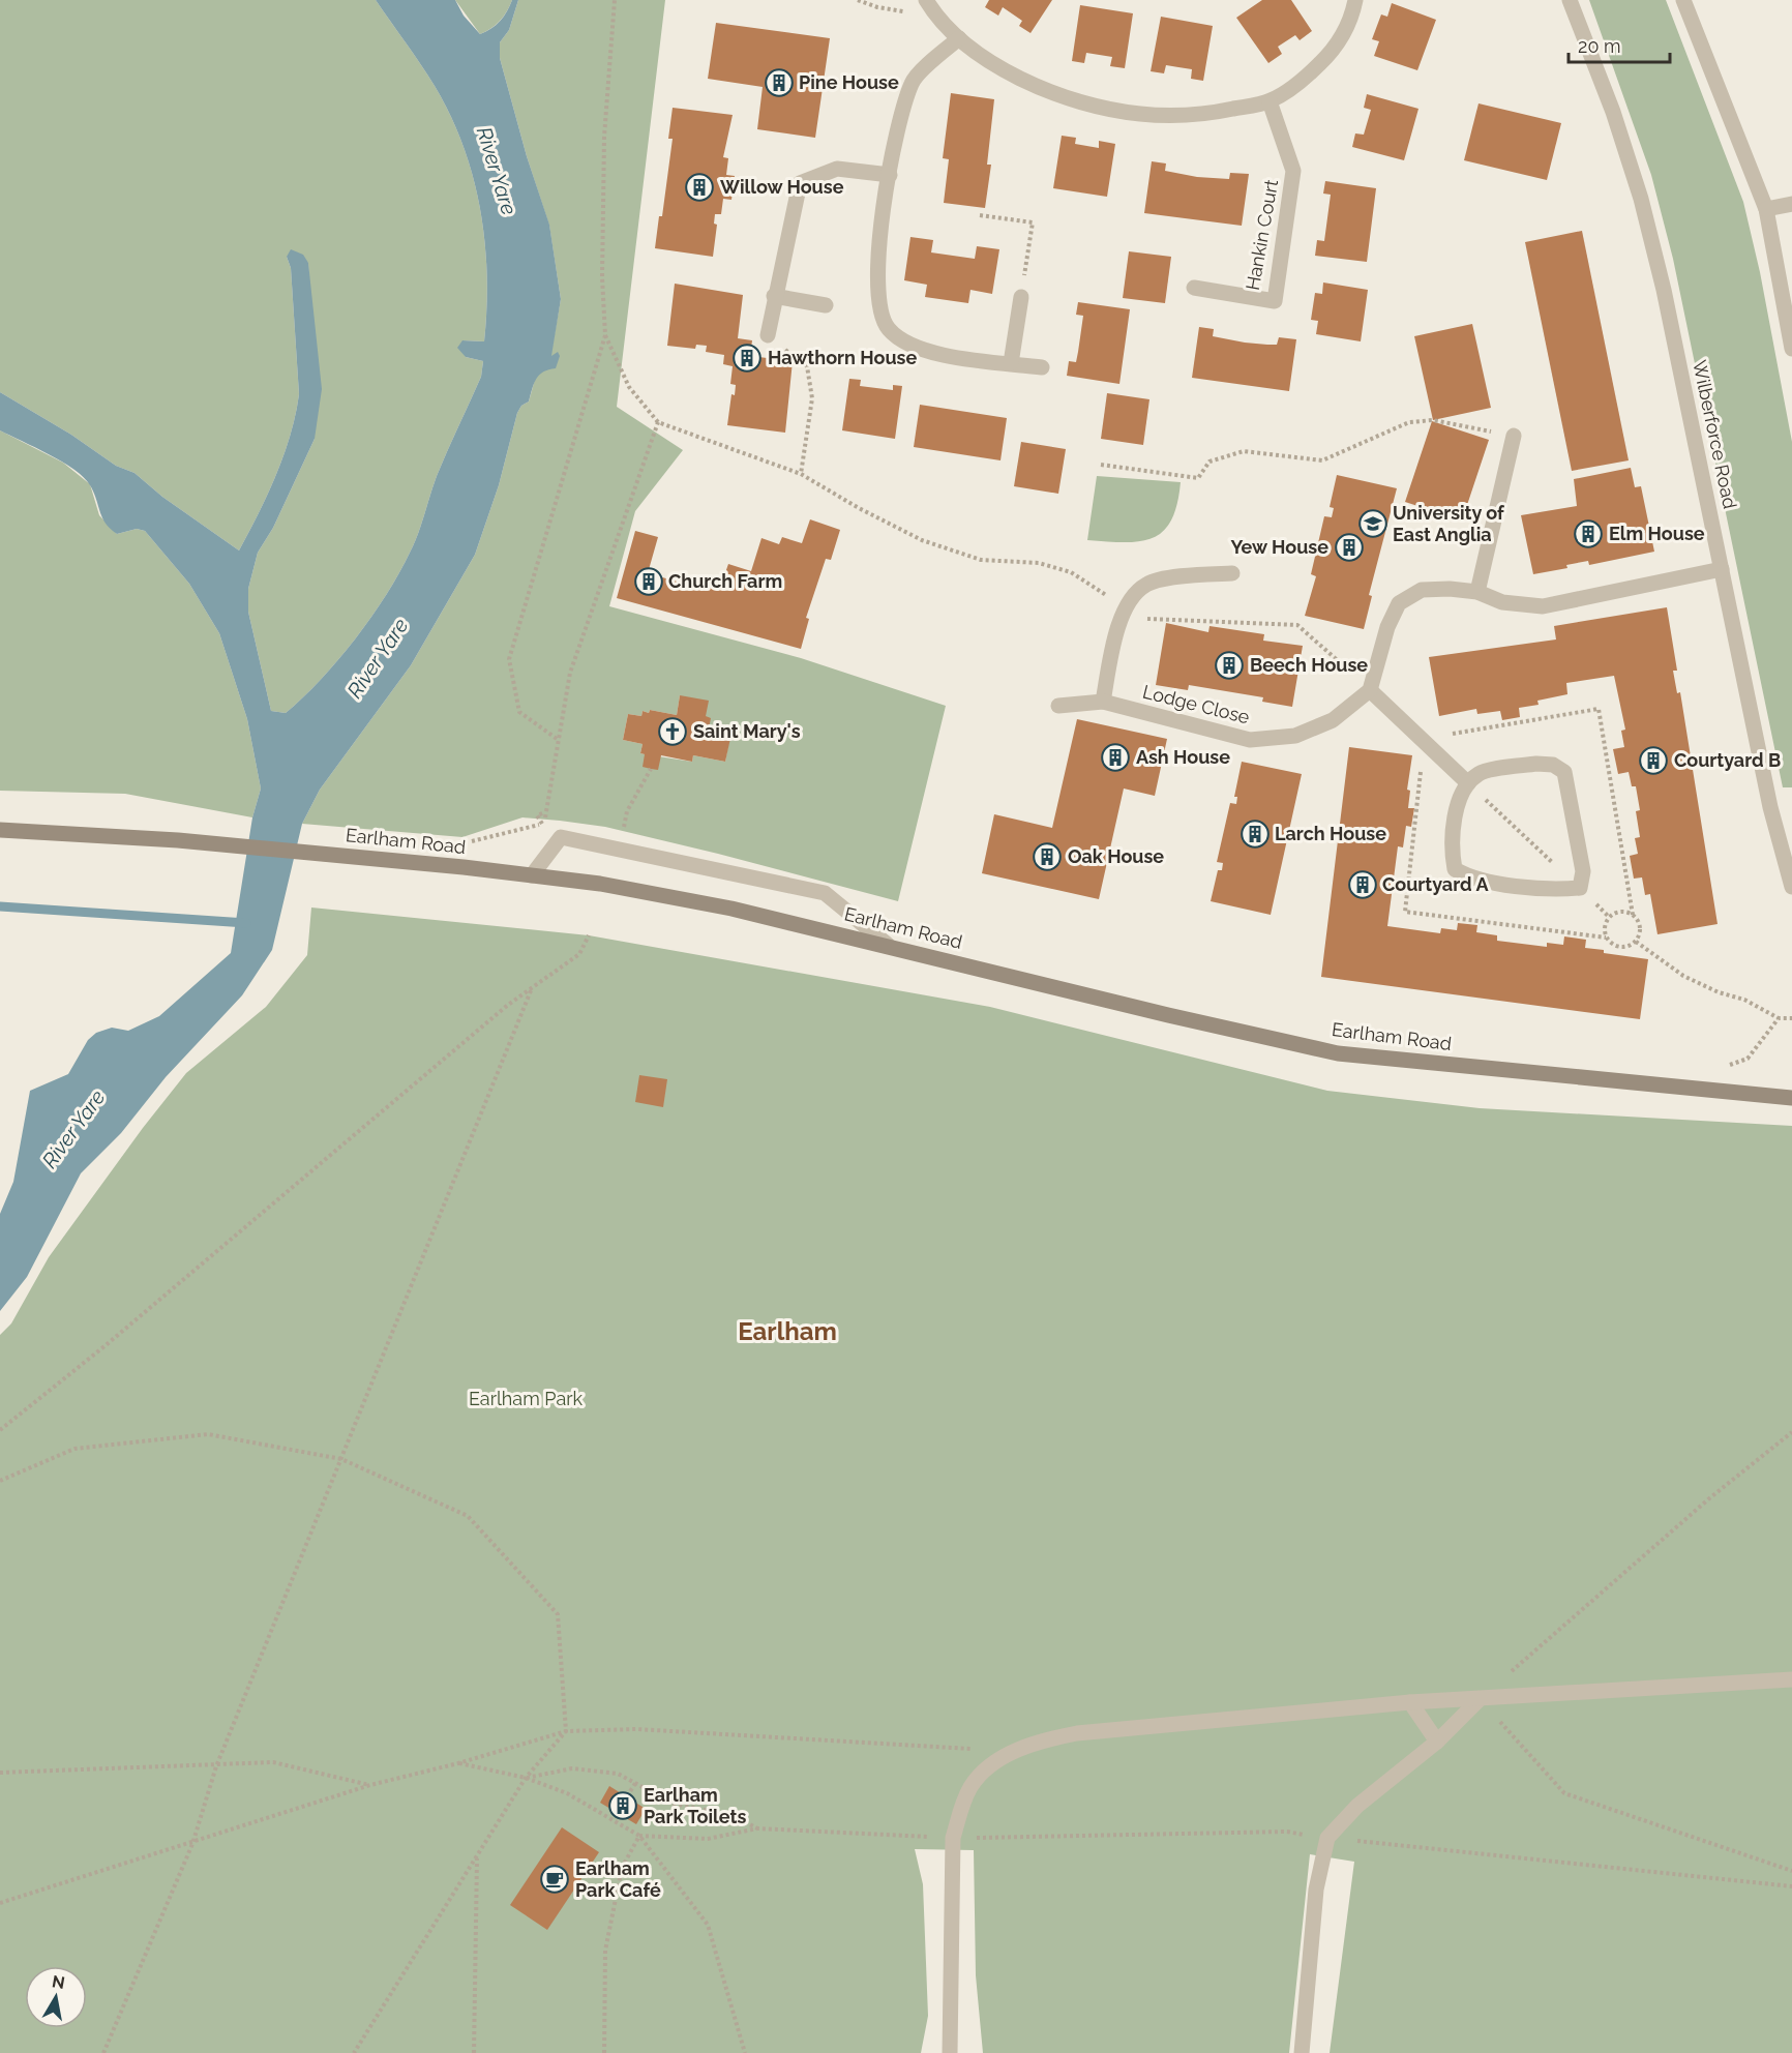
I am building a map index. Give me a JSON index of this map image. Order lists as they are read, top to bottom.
{
  "streets": {
    "main road": ["Earlham Road"],
    "street": ["Hankin Court", "Wilberforce Road", "Lodge Close"]
  },
  "districts": ["Earlham"],
  "water": ["River Yare"],
  "parks": ["Earlham Park"],
  "places": {
    "building": [
      "Pine House",
      "Willow House",
      "Hawthorn House",
      "Elm House",
      "Yew House",
      "Church Farm",
      "Beech House",
      "Ash House",
      "Courtyard B",
      "Larch House",
      "Oak House",
      "Courtyard A",
      "Earlham Park Toilets"
    ],
    "school or university": ["University of East Anglia"],
    "church": ["Saint Mary's"],
    "cafe": ["Earlham Park Café"]
  },
  "scale_bar": "20 m",
  "north": "top"
}
